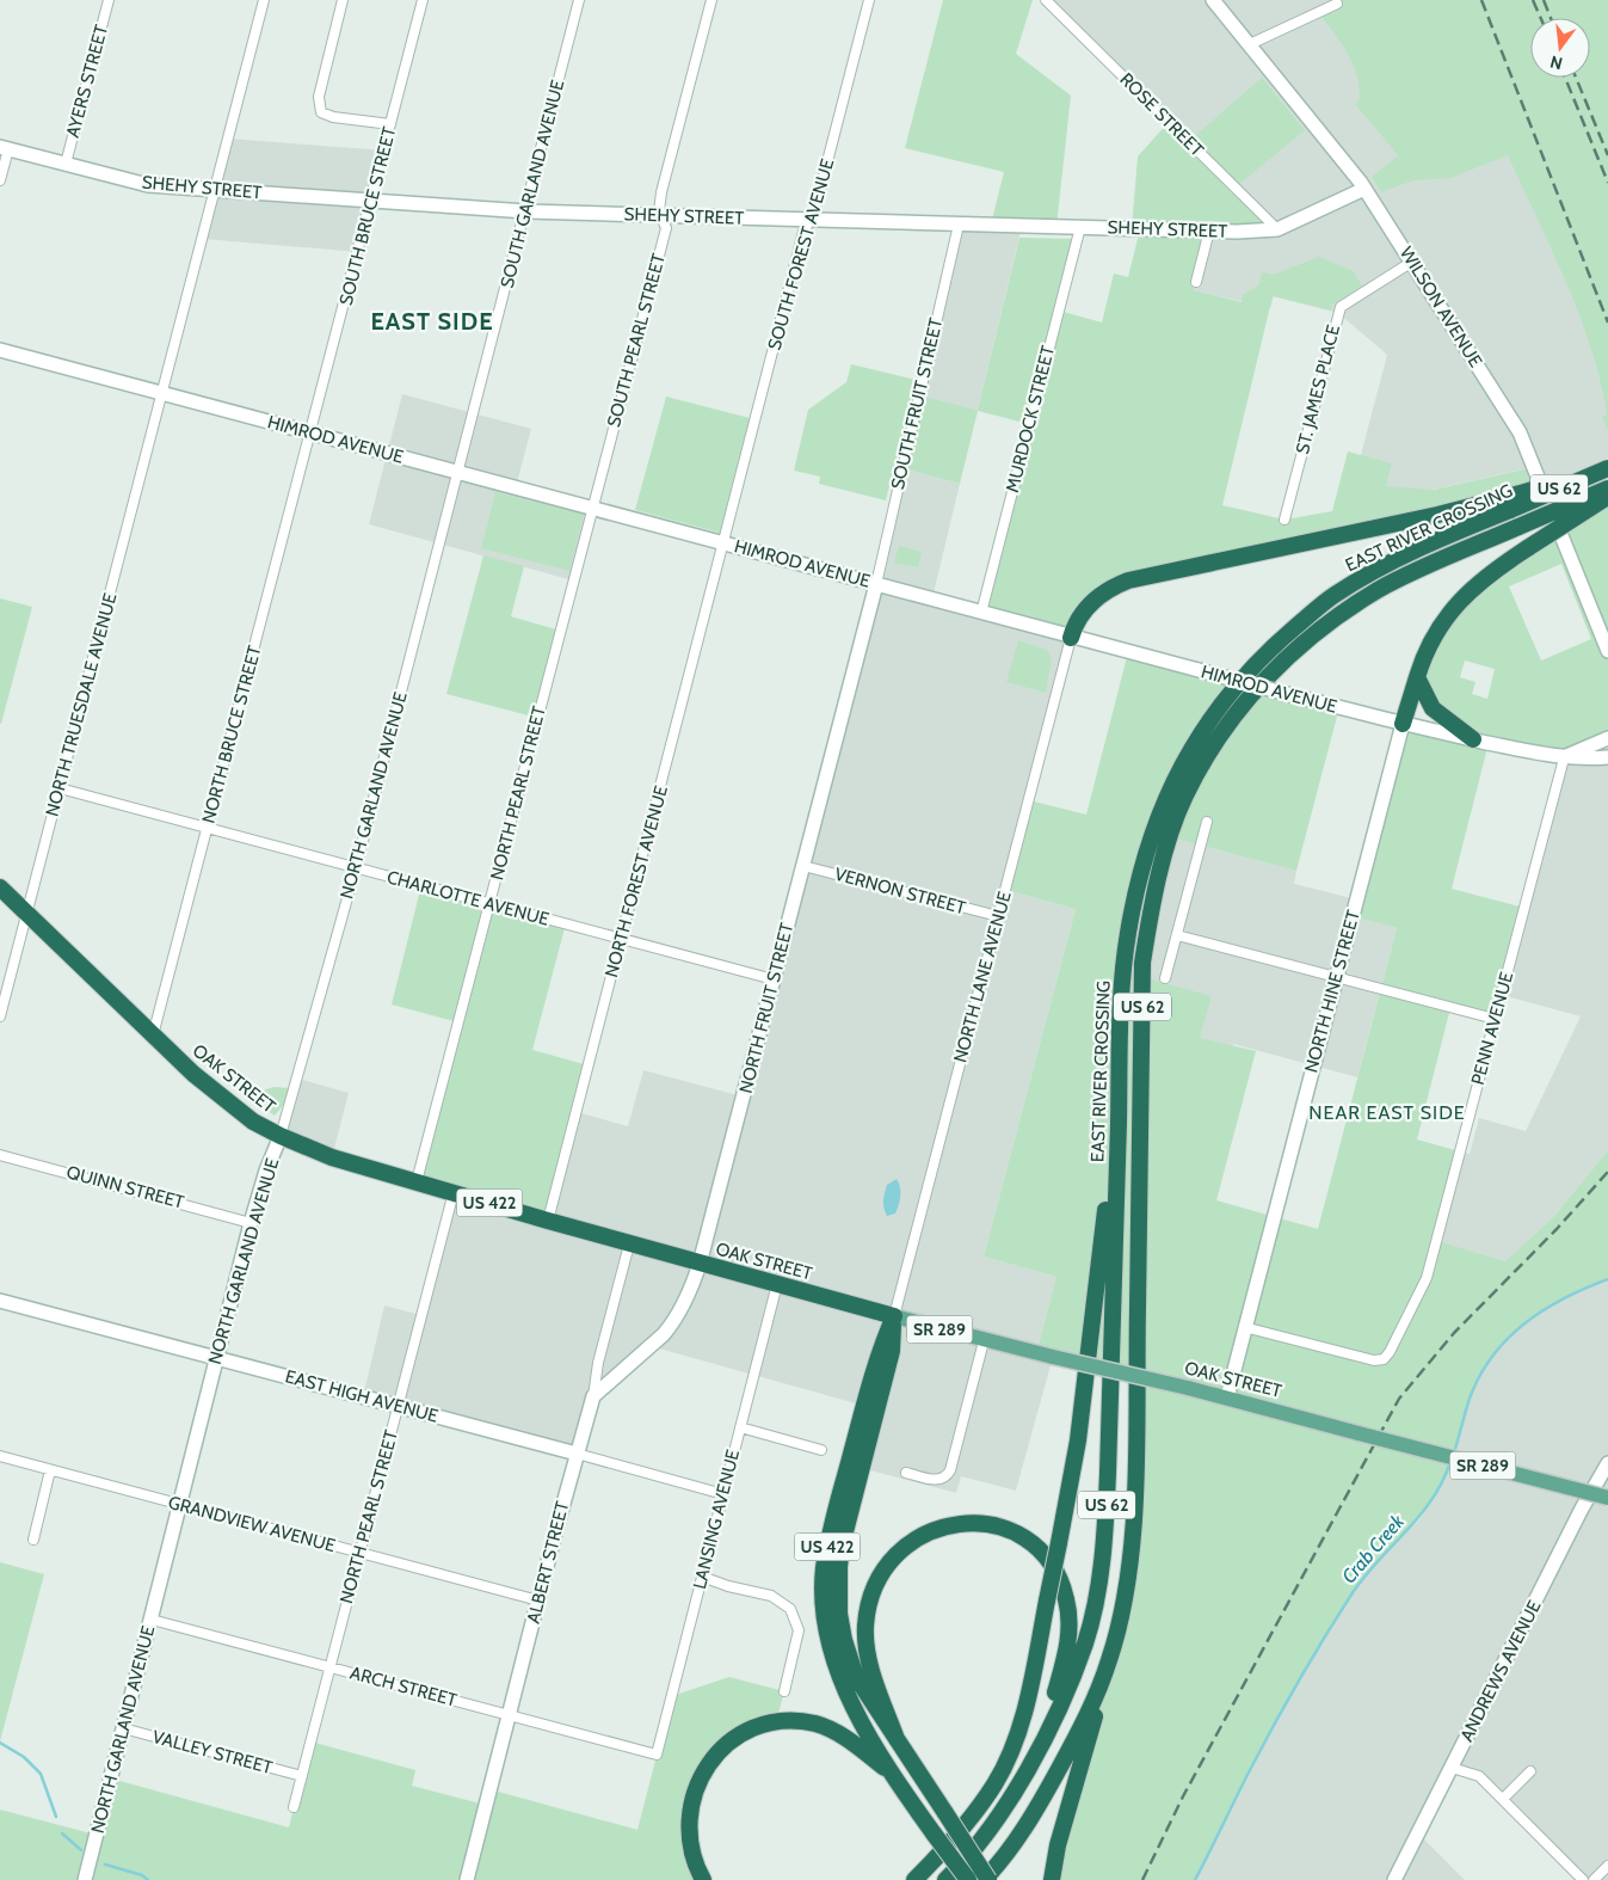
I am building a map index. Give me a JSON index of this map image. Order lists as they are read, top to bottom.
{
  "streets": {
    "highway": [
      "US 62",
      "EAST RIVER CROSSING",
      "OAK STREET",
      "US 422"
    ],
    "main road": ["SR 289"],
    "street": [
      "AYERS STREET",
      "ROSE STREET",
      "SOUTH GARLAND AVENUE",
      "SHEHY STREET",
      "SOUTH BRUCE STREET",
      "SOUTH FOREST AVENUE",
      "WILSON AVENUE",
      "SOUTH PEARL STREET",
      "ST. JAMES PLACE",
      "SOUTH FRUIT STREET",
      "MURDOCK STREET",
      "HIMROD AVENUE",
      "NORTH TRUESDALE AVENUE",
      "NORTH BRUCE STREET",
      "NORTH PEARL STREET",
      "NORTH GARLAND AVENUE",
      "NORTH FOREST AVENUE",
      "VERNON STREET",
      "CHARLOTTE AVENUE",
      "NORTH LANE AVENUE",
      "NORTH HINE STREET",
      "NORTH FRUIT STREET",
      "PENN AVENUE",
      "QUINN STREET",
      "EAST HIGH AVENUE",
      "LANSING AVENUE",
      "GRANDVIEW AVENUE",
      "ALBERT STREET",
      "ANDREWS AVENUE",
      "ARCH STREET",
      "VALLEY STREET"
    ]
  },
  "crossings": [
    ["AYERS STREET", "SHEHY STREET"],
    ["ROSE STREET", "SHEHY STREET"],
    ["SOUTH GARLAND AVENUE", "SHEHY STREET"],
    ["SOUTH GARLAND AVENUE", "HIMROD AVENUE"],
    ["SOUTH GARLAND AVENUE", "NORTH GARLAND AVENUE"],
    ["SHEHY STREET", "SOUTH BRUCE STREET"],
    ["SHEHY STREET", "SOUTH FOREST AVENUE"],
    ["SHEHY STREET", "WILSON AVENUE"],
    ["SHEHY STREET", "SOUTH PEARL STREET"],
    ["SHEHY STREET", "SOUTH FRUIT STREET"],
    ["SHEHY STREET", "MURDOCK STREET"],
    ["SHEHY STREET", "NORTH TRUESDALE AVENUE"],
    ["SOUTH BRUCE STREET", "HIMROD AVENUE"],
    ["SOUTH BRUCE STREET", "NORTH BRUCE STREET"],
    ["SOUTH FOREST AVENUE", "HIMROD AVENUE"],
    ["SOUTH FOREST AVENUE", "NORTH FOREST AVENUE"],
    ["WILSON AVENUE", "ST. JAMES PLACE"],
    ["SOUTH PEARL STREET", "HIMROD AVENUE"],
    ["SOUTH PEARL STREET", "NORTH PEARL STREET"],
    ["SOUTH FRUIT STREET", "HIMROD AVENUE"],
    ["SOUTH FRUIT STREET", "NORTH FRUIT STREET"],
    ["MURDOCK STREET", "HIMROD AVENUE"],
    ["HIMROD AVENUE", "NORTH TRUESDALE AVENUE"],
    ["HIMROD AVENUE", "NORTH BRUCE STREET"],
    ["HIMROD AVENUE", "NORTH PEARL STREET"],
    ["HIMROD AVENUE", "NORTH GARLAND AVENUE"],
    ["HIMROD AVENUE", "NORTH FOREST AVENUE"],
    ["HIMROD AVENUE", "NORTH LANE AVENUE"],
    ["HIMROD AVENUE", "NORTH HINE STREET"],
    ["HIMROD AVENUE", "NORTH FRUIT STREET"],
    ["HIMROD AVENUE", "PENN AVENUE"],
    ["NORTH TRUESDALE AVENUE", "CHARLOTTE AVENUE"],
    ["NORTH TRUESDALE AVENUE", "OAK STREET"],
    ["NORTH BRUCE STREET", "CHARLOTTE AVENUE"],
    ["NORTH BRUCE STREET", "OAK STREET"],
    ["NORTH PEARL STREET", "CHARLOTTE AVENUE"],
    ["NORTH PEARL STREET", "OAK STREET"],
    ["NORTH PEARL STREET", "EAST HIGH AVENUE"],
    ["NORTH PEARL STREET", "GRANDVIEW AVENUE"],
    ["NORTH PEARL STREET", "ARCH STREET"],
    ["NORTH PEARL STREET", "VALLEY STREET"],
    ["NORTH GARLAND AVENUE", "CHARLOTTE AVENUE"],
    ["NORTH GARLAND AVENUE", "OAK STREET"],
    ["NORTH GARLAND AVENUE", "QUINN STREET"],
    ["NORTH GARLAND AVENUE", "EAST HIGH AVENUE"],
    ["NORTH GARLAND AVENUE", "GRANDVIEW AVENUE"],
    ["NORTH GARLAND AVENUE", "ARCH STREET"],
    ["NORTH GARLAND AVENUE", "VALLEY STREET"],
    ["NORTH FOREST AVENUE", "CHARLOTTE AVENUE"],
    ["NORTH FOREST AVENUE", "OAK STREET"],
    ["VERNON STREET", "NORTH LANE AVENUE"],
    ["VERNON STREET", "NORTH FRUIT STREET"],
    ["CHARLOTTE AVENUE", "NORTH FRUIT STREET"],
    ["NORTH LANE AVENUE", "OAK STREET"],
    ["NORTH LANE AVENUE", "US 422"],
    ["NORTH HINE STREET", "PENN AVENUE"],
    ["NORTH HINE STREET", "OAK STREET"],
    ["NORTH FRUIT STREET", "OAK STREET"],
    ["NORTH FRUIT STREET", "ALBERT STREET"],
    ["OAK STREET", "US 422"],
    ["OAK STREET", "LANSING AVENUE"],
    ["OAK STREET", "ALBERT STREET"],
    ["EAST HIGH AVENUE", "LANSING AVENUE"],
    ["EAST HIGH AVENUE", "ALBERT STREET"],
    ["LANSING AVENUE", "ARCH STREET"],
    ["GRANDVIEW AVENUE", "ALBERT STREET"],
    ["ALBERT STREET", "ARCH STREET"]
  ],
  "districts": ["EAST SIDE", "NEAR EAST SIDE"],
  "water": ["Crab Creek"],
  "north": "bottom"
}
